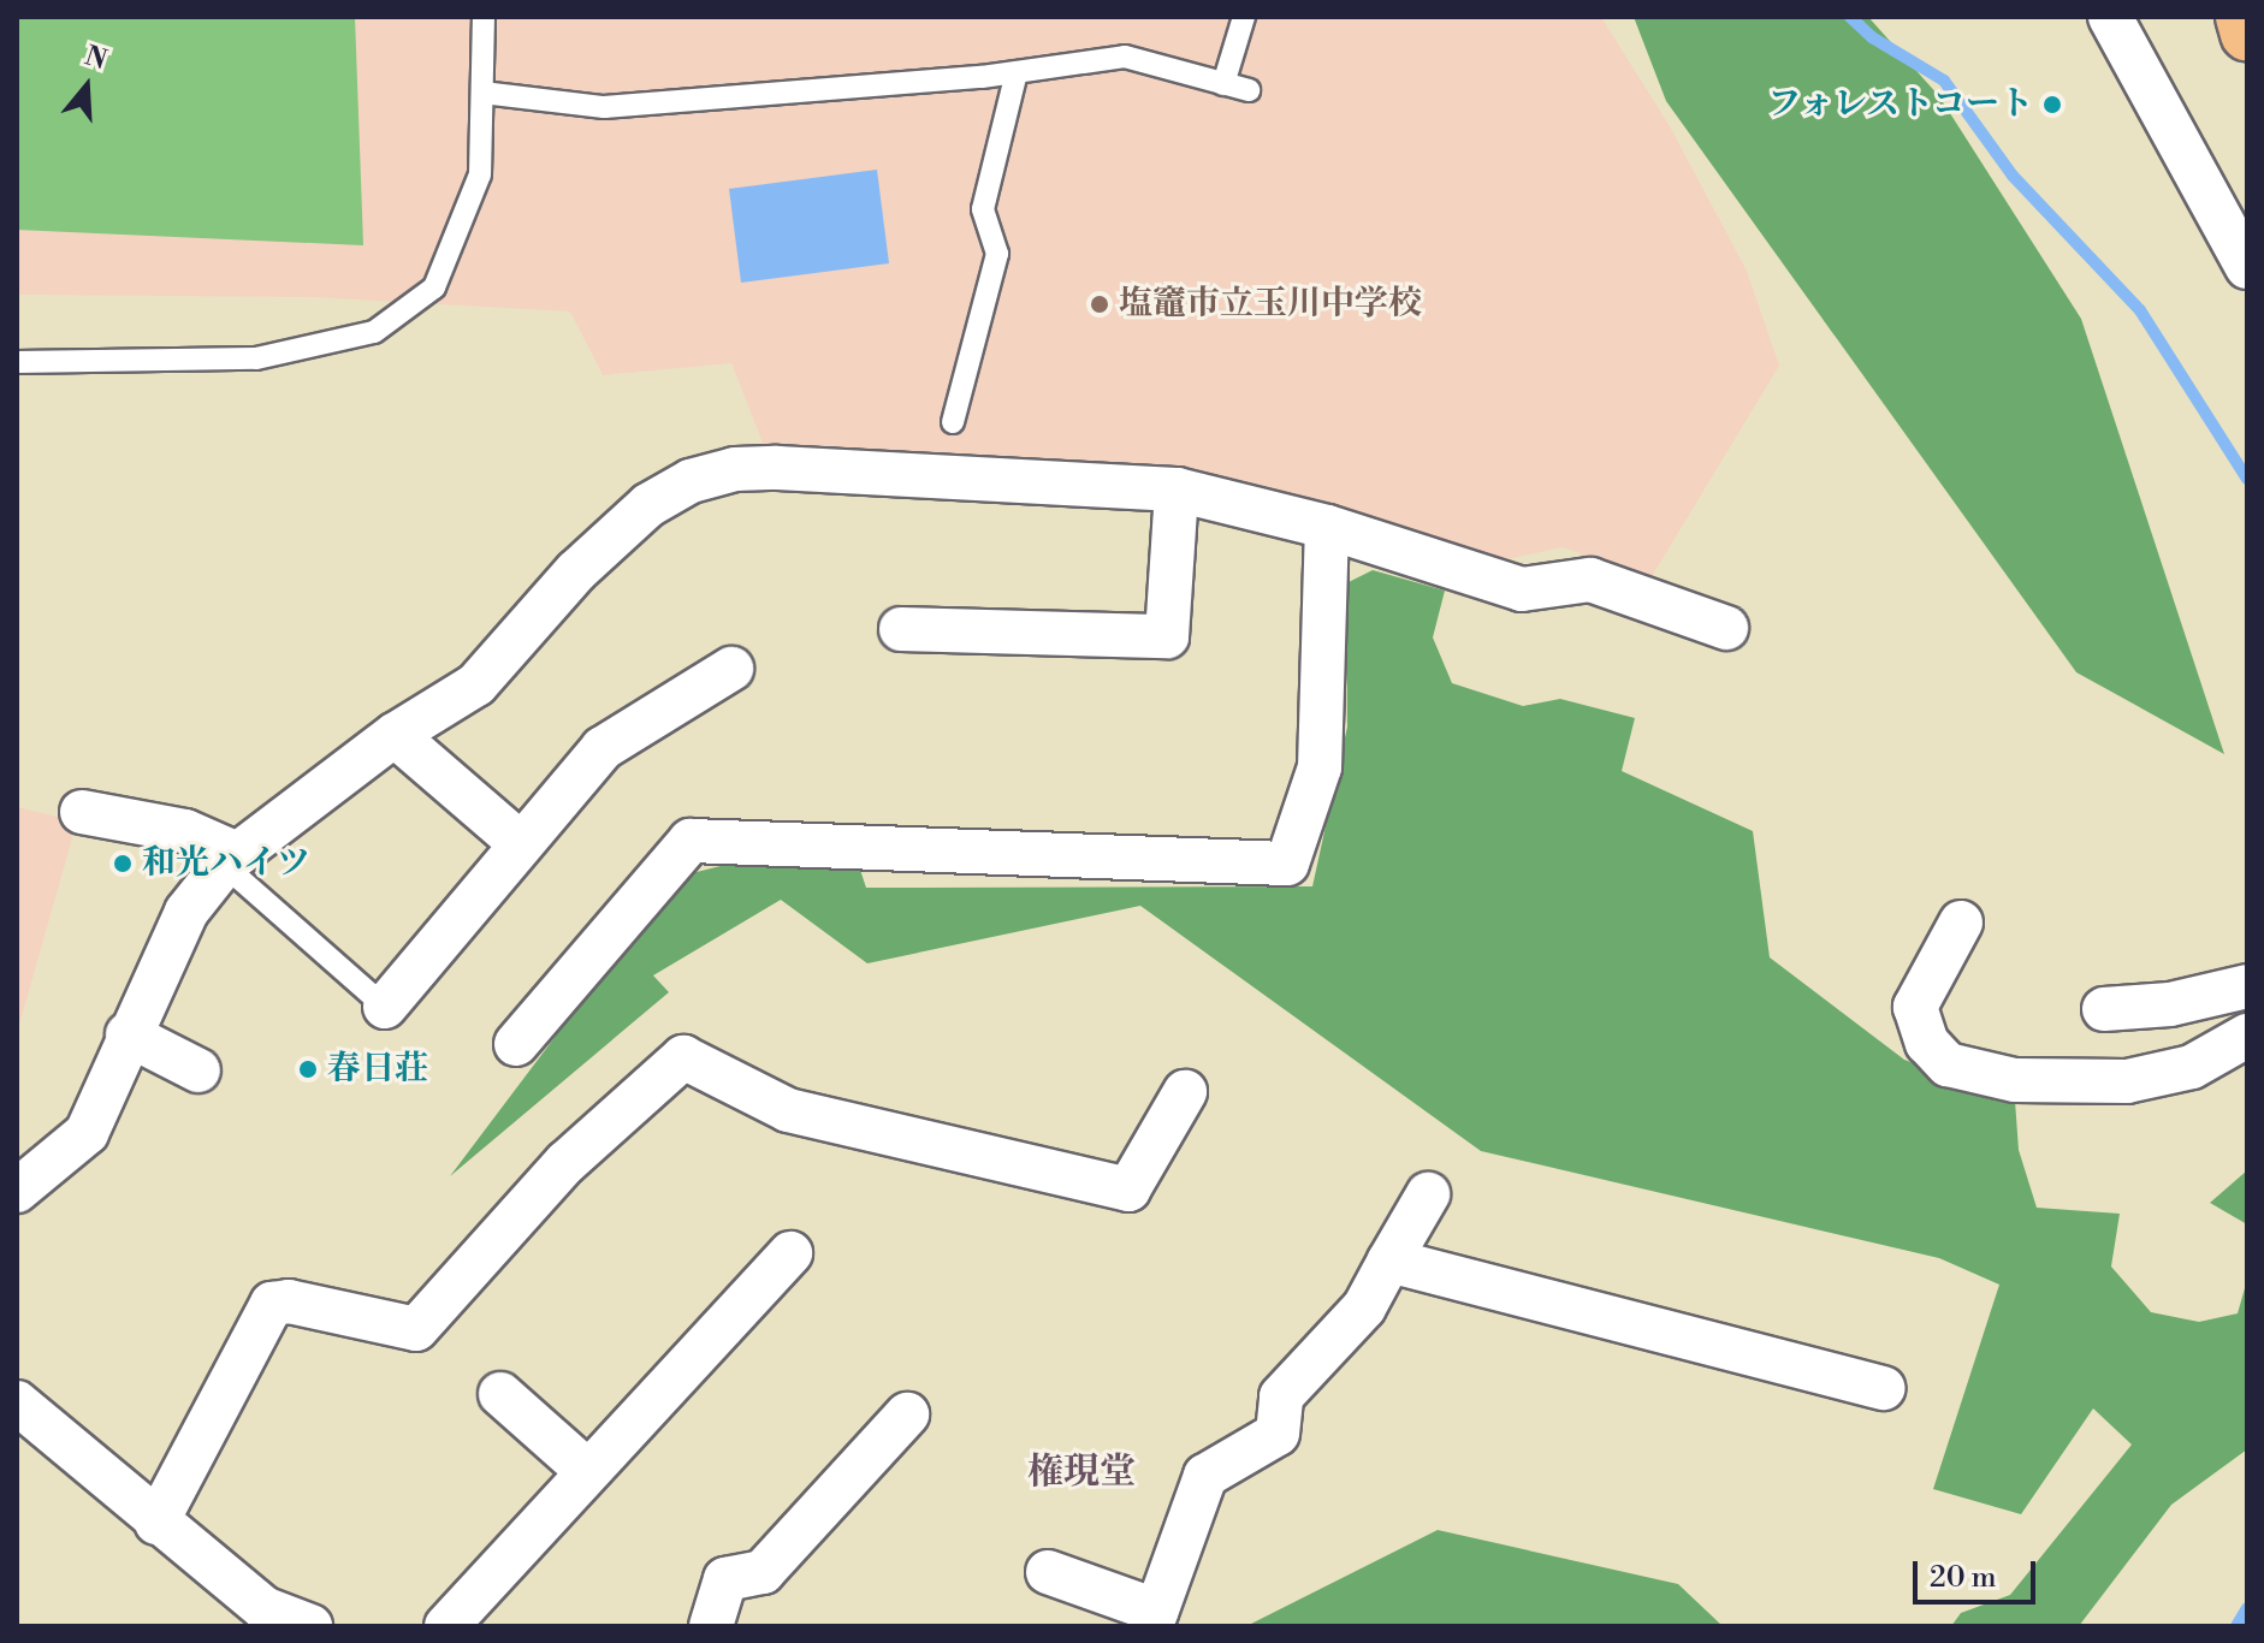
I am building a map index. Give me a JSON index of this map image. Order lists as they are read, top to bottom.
{
  "districts": ["権現堂"],
  "places": [
    "フォレストコート",
    "塩竈市立玉川中学校",
    "和光ハイツ",
    "春日荘"
  ],
  "scale_bar": "20 m",
  "north": "top"
}
